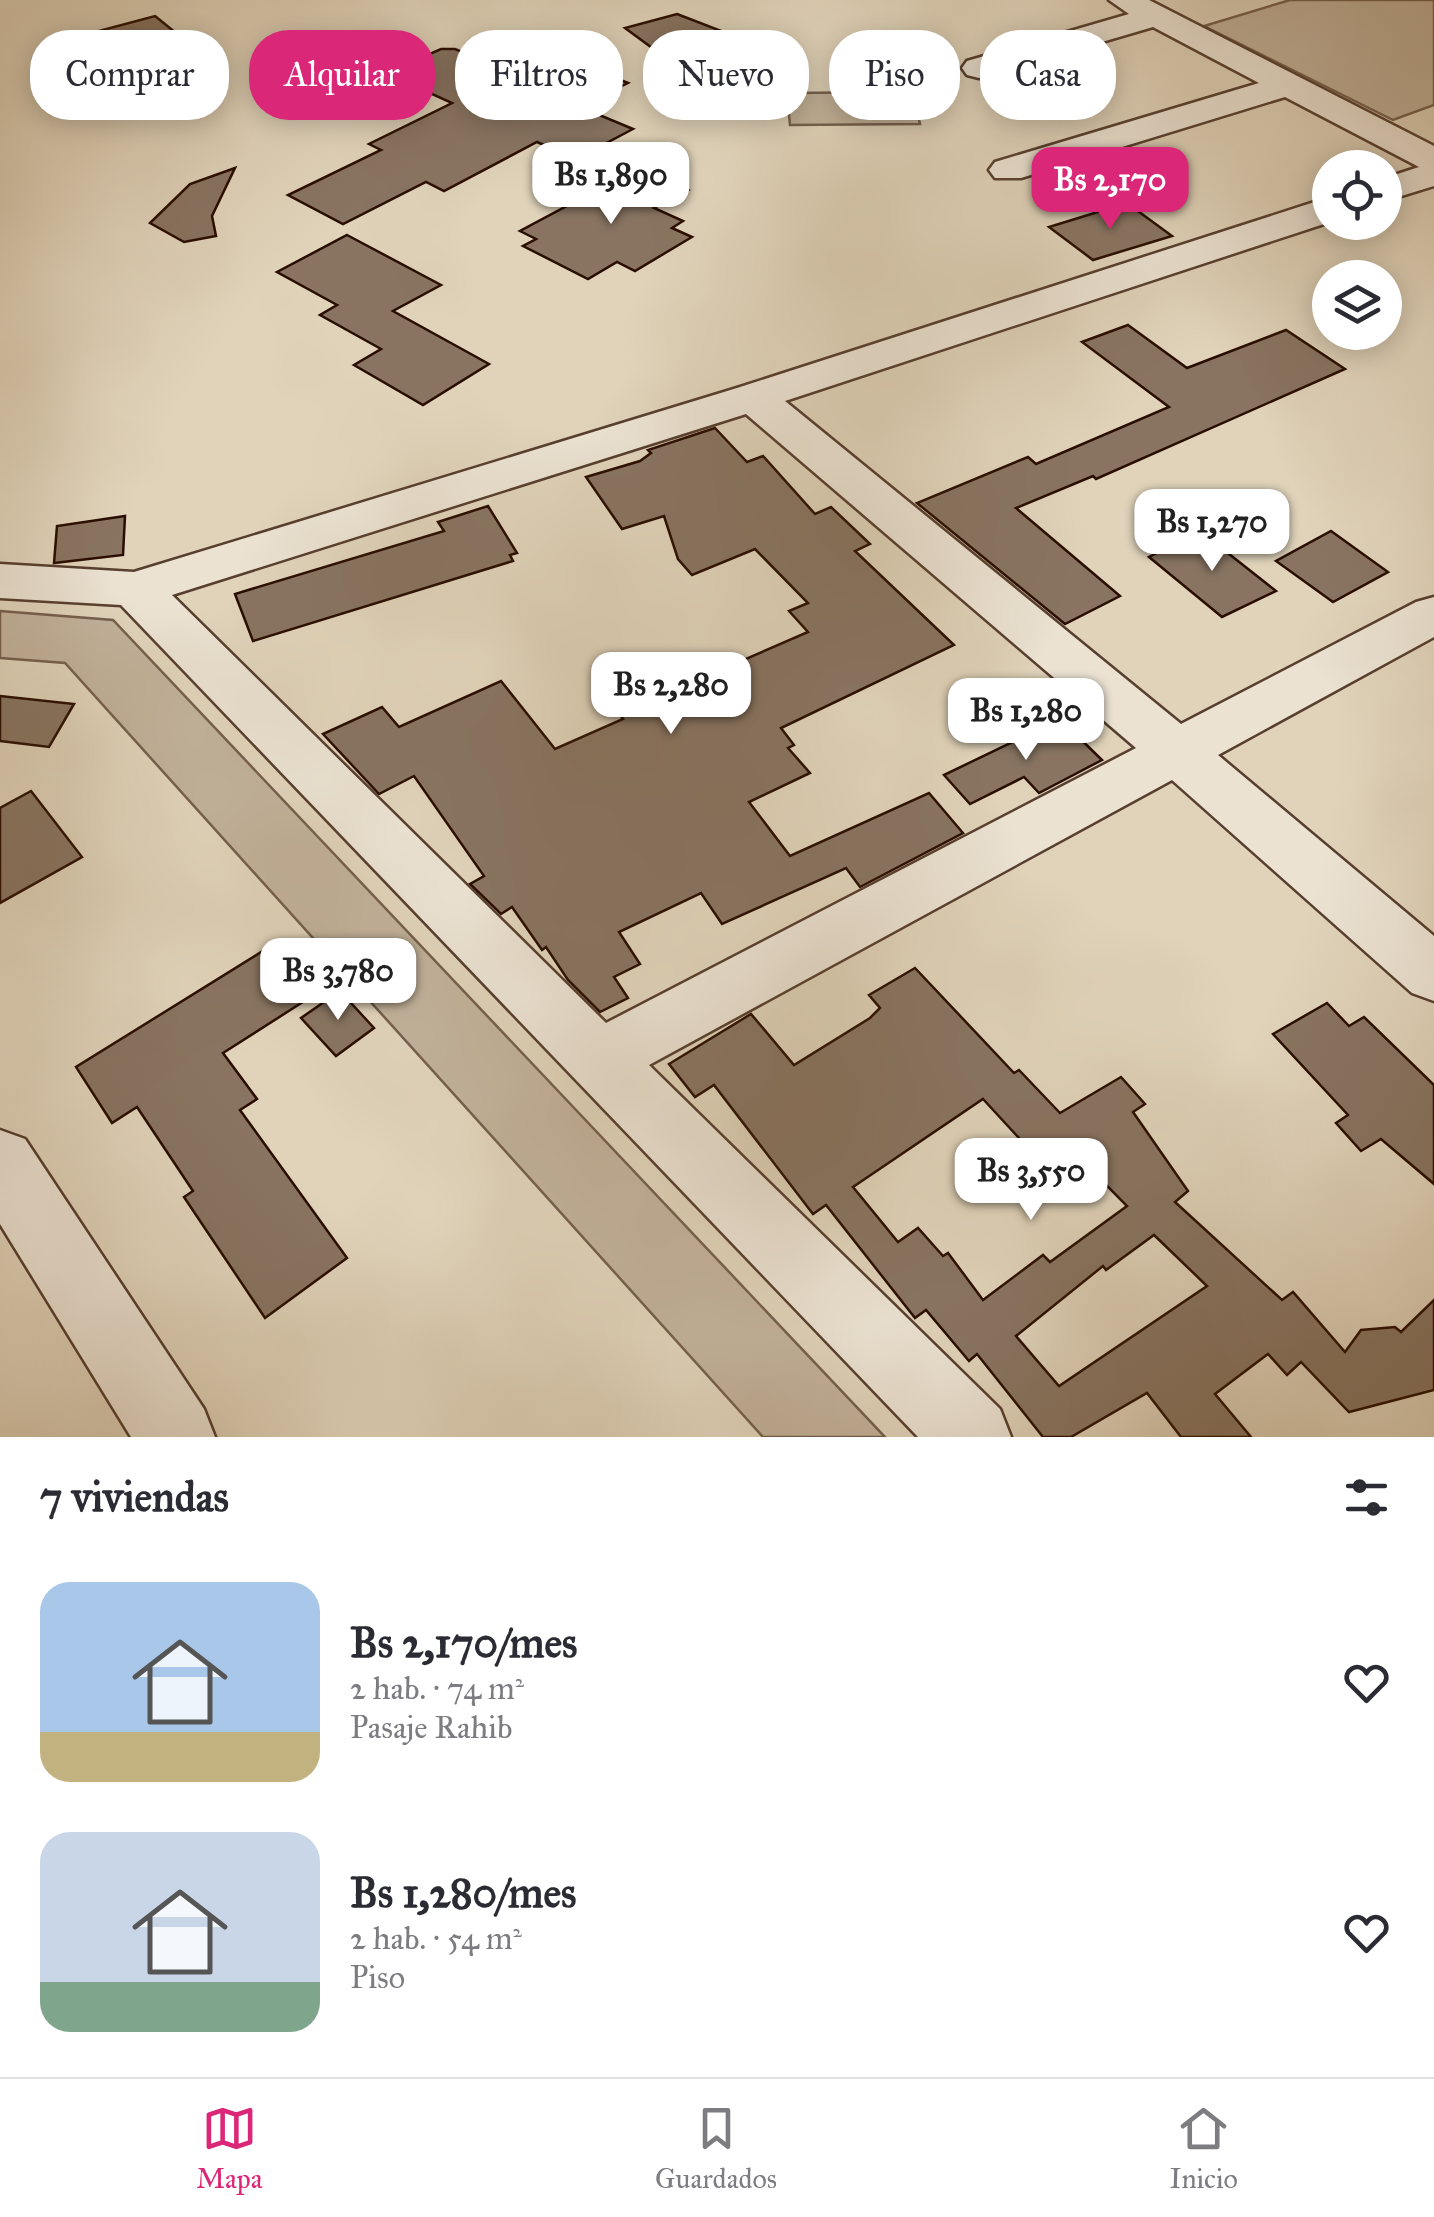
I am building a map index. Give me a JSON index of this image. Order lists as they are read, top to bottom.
{
  "page": {
    "chip": [
      "Comprar",
      "Alquilar",
      "Filtros",
      "Nuevo",
      "Piso",
      "Casa"
    ],
    "price": [
      "Bs 1,890",
      "Bs 2,170",
      "Bs 1,270",
      "Bs 2,280",
      "Bs 1,280",
      "Bs 3,780",
      "Bs 3,550"
    ],
    "heading": "7 viviendas",
    "list": [
      {
        "name": "Bs 2,170/mes",
        "note": "2 hab. · 74 m² · Pasaje Rahib"
      },
      {
        "name": "Bs 1,280/mes",
        "note": "2 hab. · 54 m² · Piso"
      }
    ],
    "tabs": ["Mapa", "Guardados", "Inicio"]
  }
}
